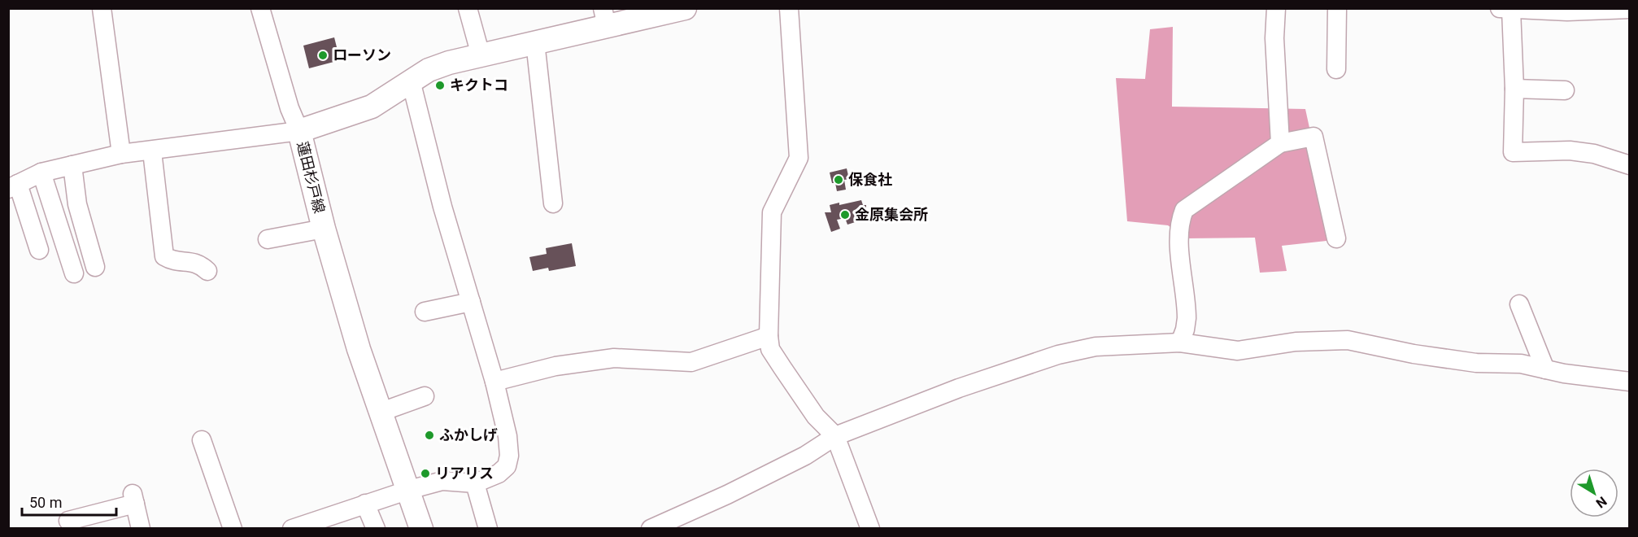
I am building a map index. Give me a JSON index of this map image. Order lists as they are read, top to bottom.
{
  "streets": {
    "main road": ["蓮田杉戸線"]
  },
  "places": [
    "ローソン",
    "キクトコ",
    "保食社",
    "金原集会所",
    "ふかしげ",
    "リアリス"
  ],
  "scale_bar": "50 m",
  "north": "bottom right"
}
